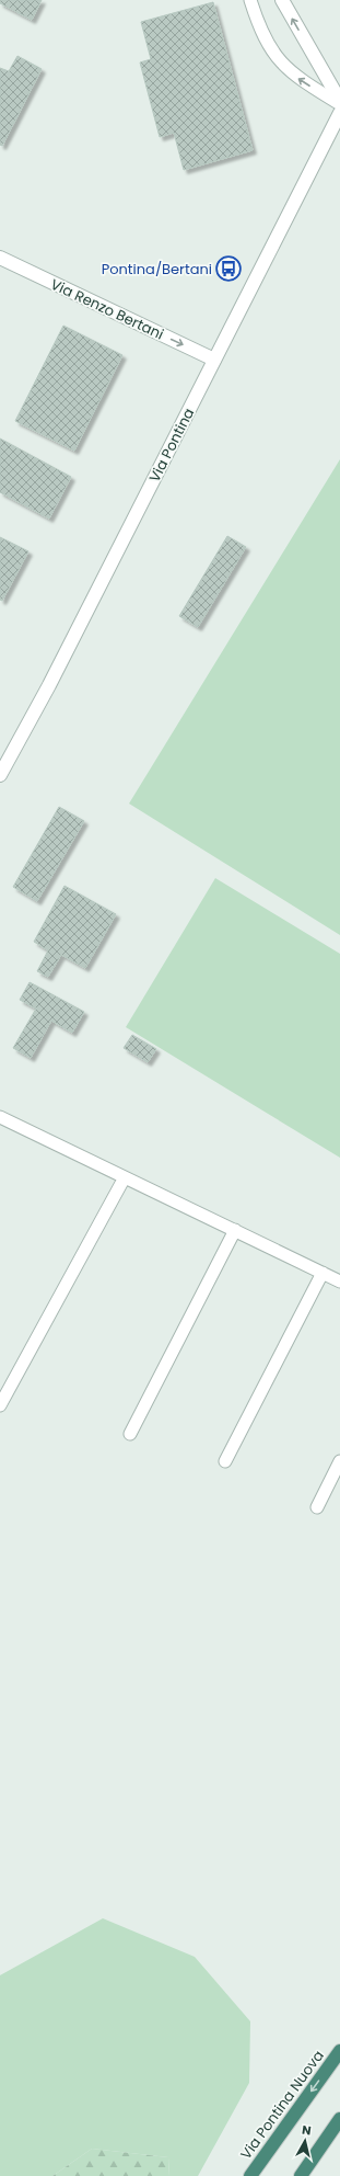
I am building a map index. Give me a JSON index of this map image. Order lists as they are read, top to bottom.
{
  "streets": {
    "highway": ["Via Pontina Nuova"],
    "street": ["Via Renzo Bertani", "Via Pontina"]
  },
  "crossings": [
    ["Via Renzo Bertani", "Via Pontina"]
  ],
  "one_way": ["Via Renzo Bertani"],
  "places": {
    "bus stop": ["Pontina/Bertani"]
  },
  "north": "top"
}
